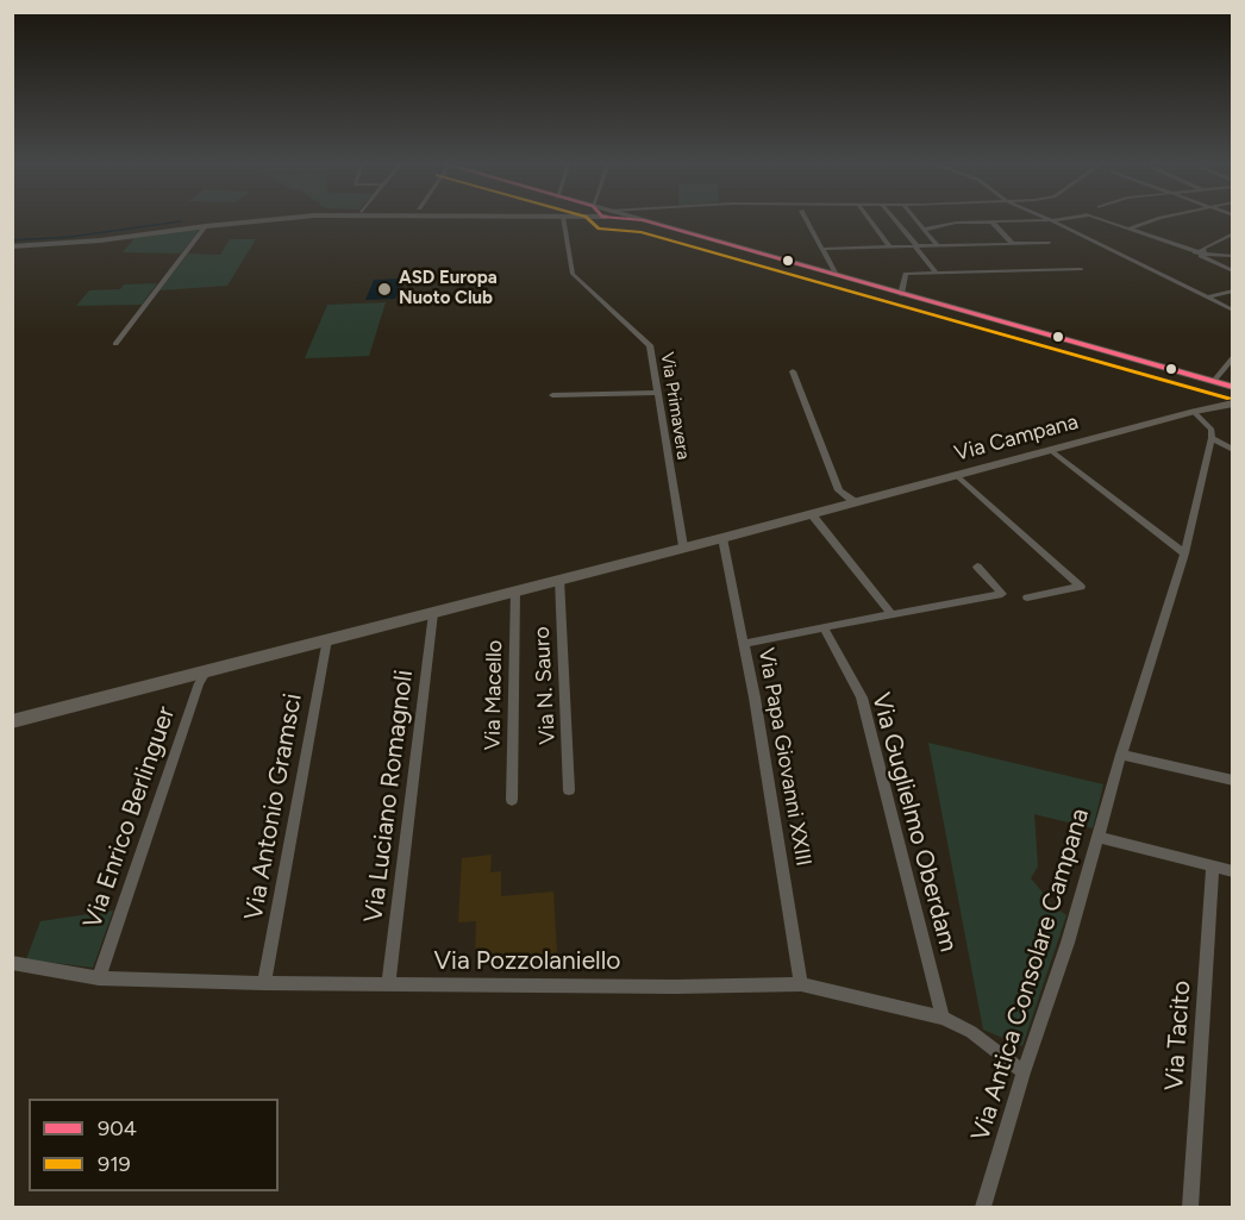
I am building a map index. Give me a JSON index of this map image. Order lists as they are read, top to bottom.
{
  "streets": {
    "main road": ["Via Campana"],
    "street": [
      "Via Primavera",
      "Via N. Sauro",
      "Via Macello",
      "Via Papa Giovanni XXIII",
      "Via Luciano Romagnoli",
      "Via Antonio Gramsci",
      "Via Enrico Berlinguer",
      "Via Guglielmo Oberdam",
      "Via Pozzolaniello",
      "Via Antica Consolare Campana",
      "Via Tacito"
    ]
  },
  "crossings": [
    ["Via Primavera", "Via Campana"],
    ["Via Campana", "Via N. Sauro"],
    ["Via Campana", "Via Macello"],
    ["Via Campana", "Via Papa Giovanni XXIII"],
    ["Via Campana", "Via Luciano Romagnoli"],
    ["Via Campana", "Via Antonio Gramsci"],
    ["Via Campana", "Via Enrico Berlinguer"],
    ["Via Papa Giovanni XXIII", "Via Pozzolaniello"],
    ["Via Luciano Romagnoli", "Via Pozzolaniello"],
    ["Via Antonio Gramsci", "Via Pozzolaniello"],
    ["Via Enrico Berlinguer", "Via Pozzolaniello"],
    ["Via Guglielmo Oberdam", "Via Pozzolaniello"],
    ["Via Pozzolaniello", "Via Antica Consolare Campana"]
  ],
  "places": ["ASD Europa Nuoto Club"],
  "lines": ["transit line 904", "transit line 919"],
  "legend": ["904", "919"]
}
